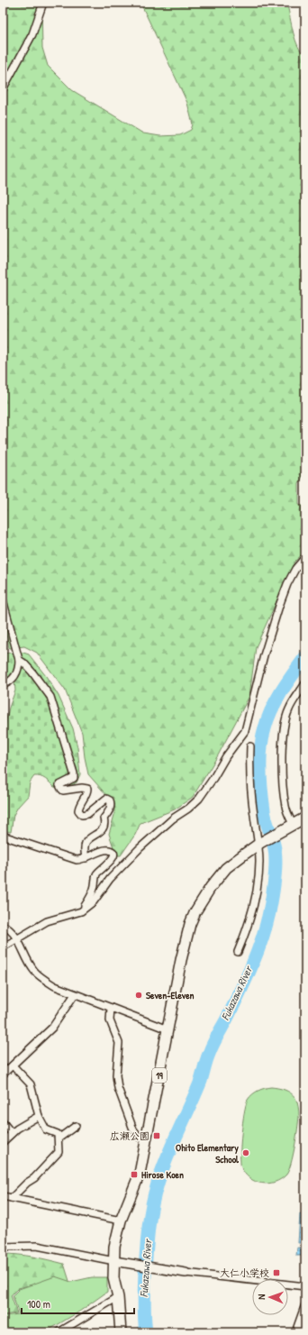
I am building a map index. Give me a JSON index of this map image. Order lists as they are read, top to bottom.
{
  "streets": {
    "main road": ["19"]
  },
  "water": ["Fukazawa River"],
  "places": {
    "other": ["Seven-Eleven", "Ohito Elementary School"],
    "transit": ["広瀬公園", "Hirose Koen", "大仁小学校"]
  },
  "scale_bar": "100 m",
  "north": "left"
}
